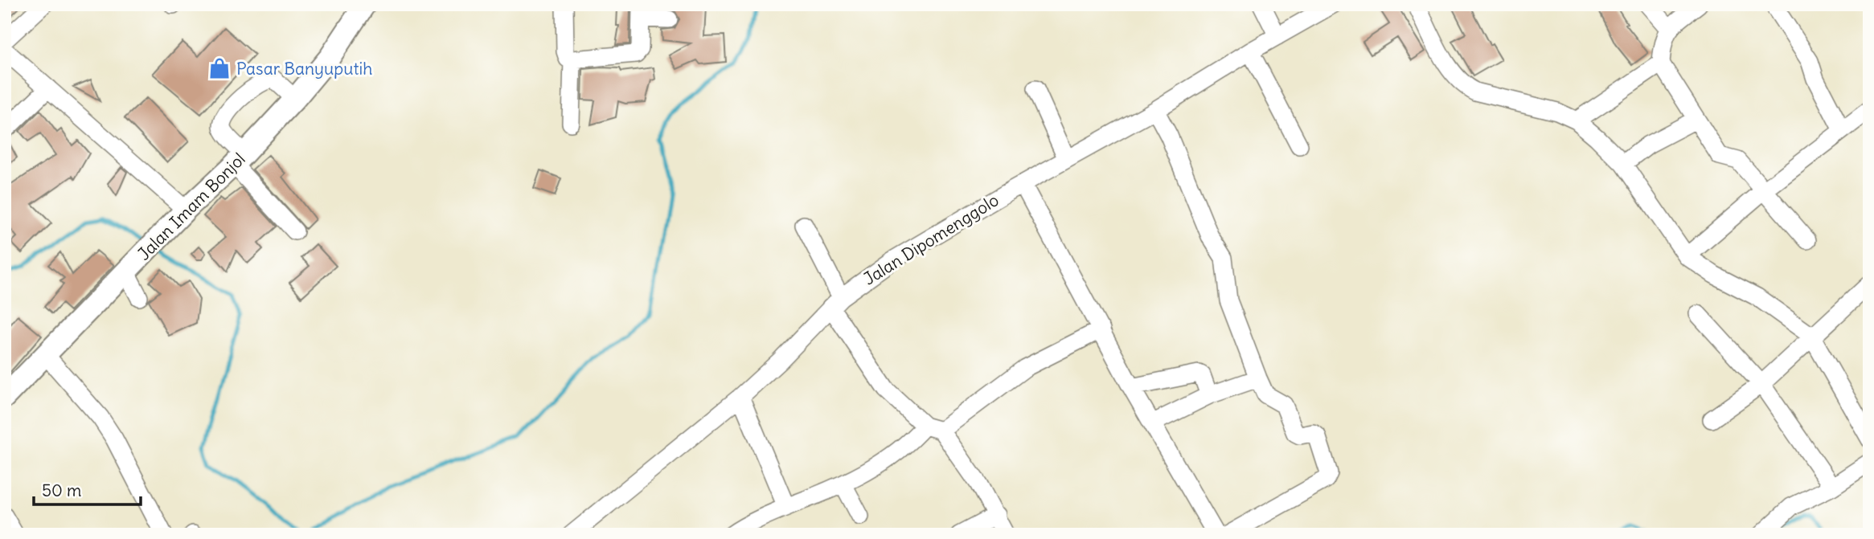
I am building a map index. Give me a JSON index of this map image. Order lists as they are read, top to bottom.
{
  "streets": {
    "main road": ["Jalan Imam Bonjol"],
    "street": ["Jalan Dipomenggolo"]
  },
  "places": {
    "shop": ["Pasar Banyuputih"]
  },
  "scale_bar": "50 m"
}
